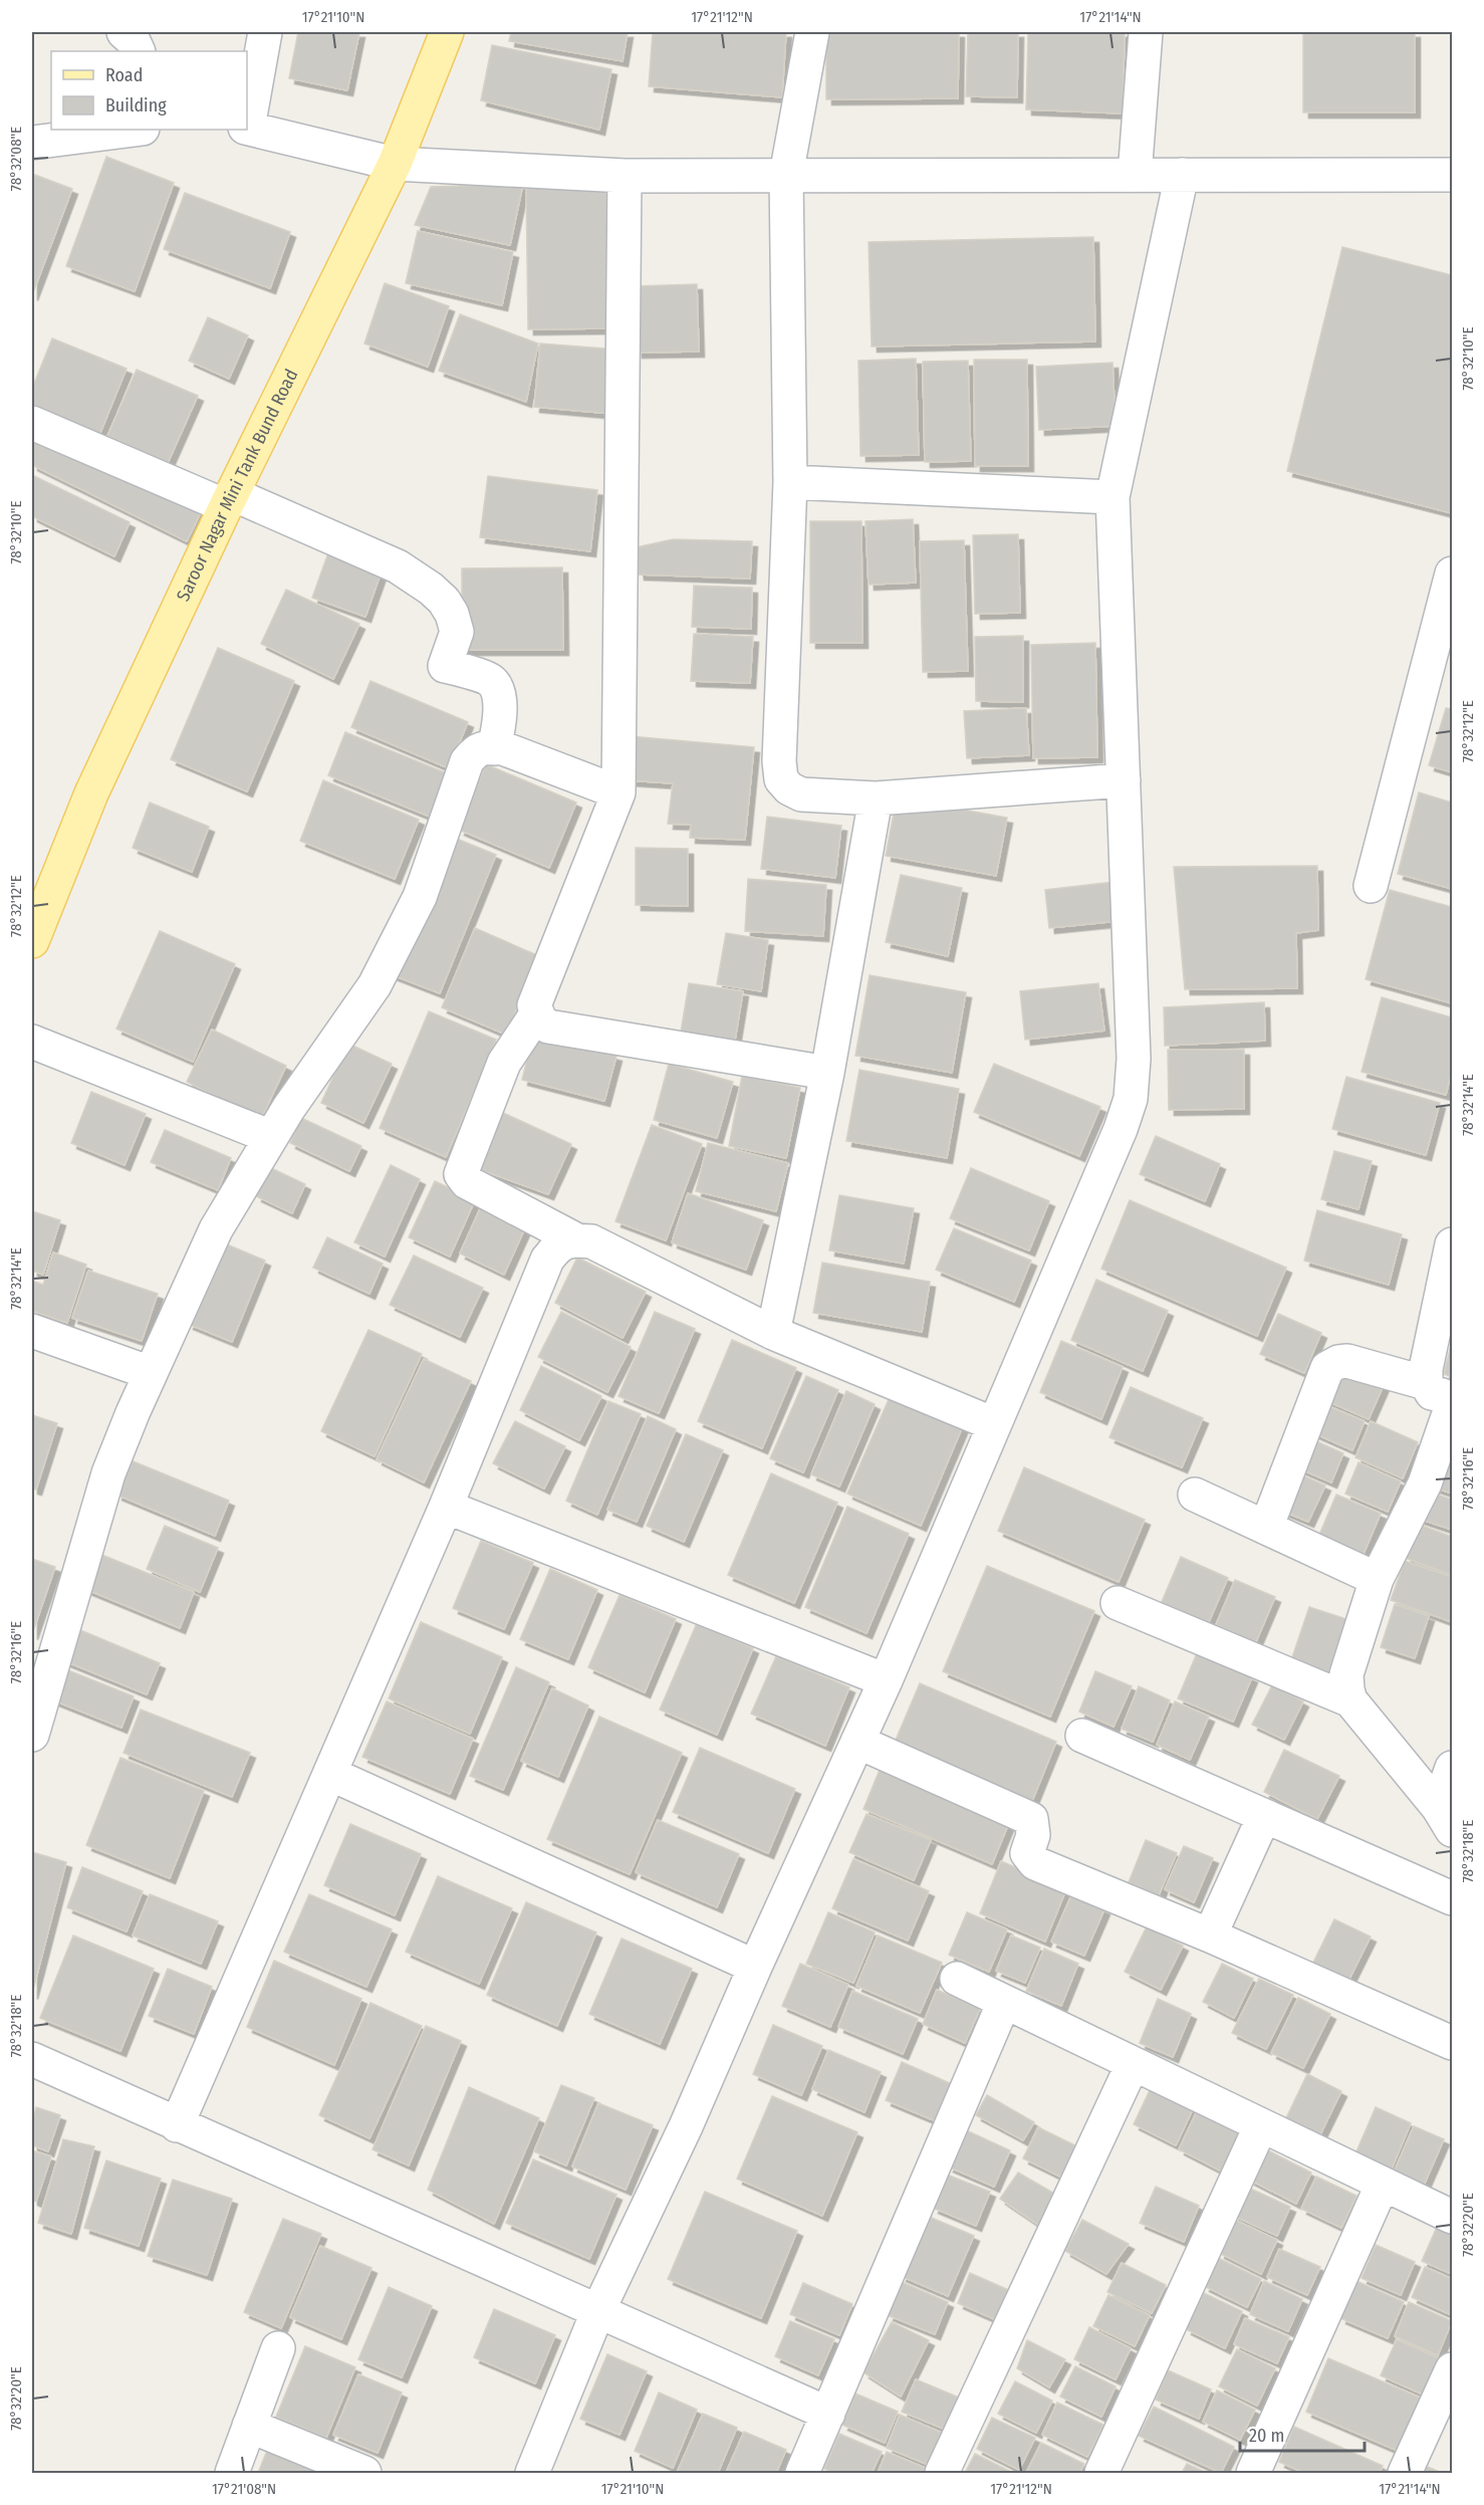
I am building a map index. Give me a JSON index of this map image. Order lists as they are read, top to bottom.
{
  "streets": {
    "main road": ["Saroor Nagar Mini Tank Bund Road"]
  },
  "legend": ["Road", "Building"],
  "scale_bar": "20 m",
  "coordinates": [
    "17°21'10\"N",
    "17°21'12\"N",
    "17°21'14\"N",
    "78°32'08\"E",
    "78°32'10\"E",
    "78°32'12\"E",
    "78°32'14\"E",
    "78°32'16\"E",
    "78°32'18\"E",
    "78°32'20\"E",
    "17°21'08\"N"
  ]
}
